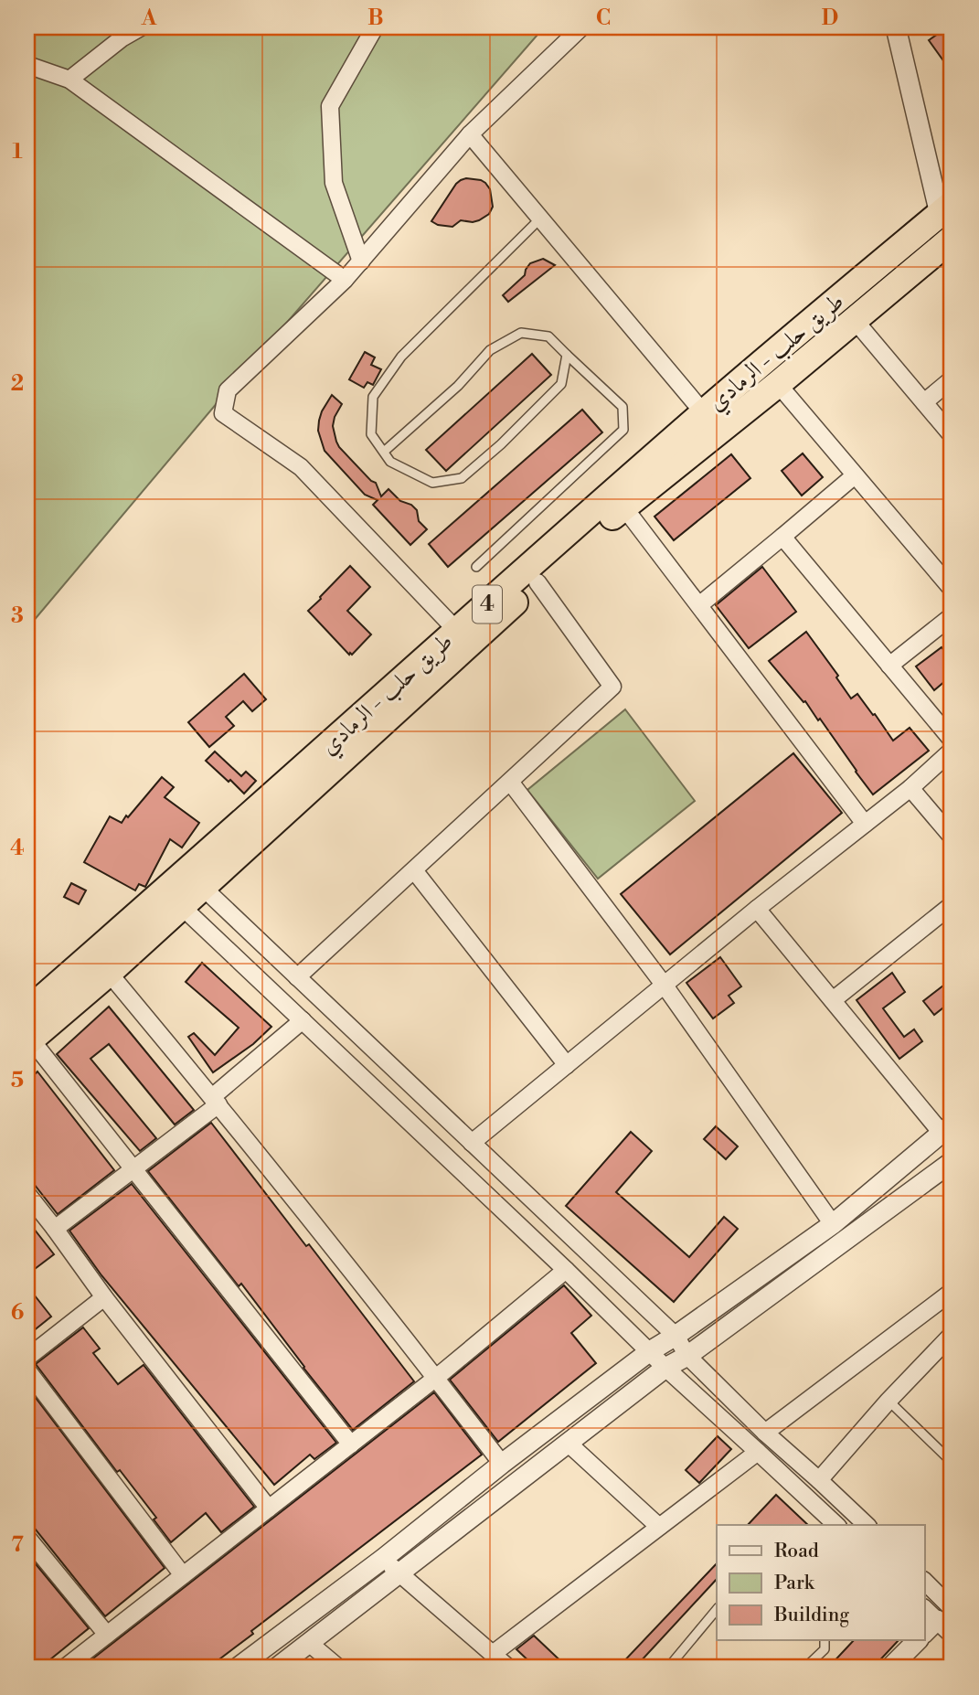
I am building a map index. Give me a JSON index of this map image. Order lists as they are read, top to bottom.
{
  "streets": {
    "highway": ["طريق حلب - الرمادي", "4"]
  },
  "legend": ["Road", "Park", "Building"],
  "grid": {
    "columns": [
      "A",
      "B",
      "C",
      "D"
    ],
    "rows": [
      "1",
      "2",
      "3",
      "4",
      "5",
      "6",
      "7"
    ]
  }
}
